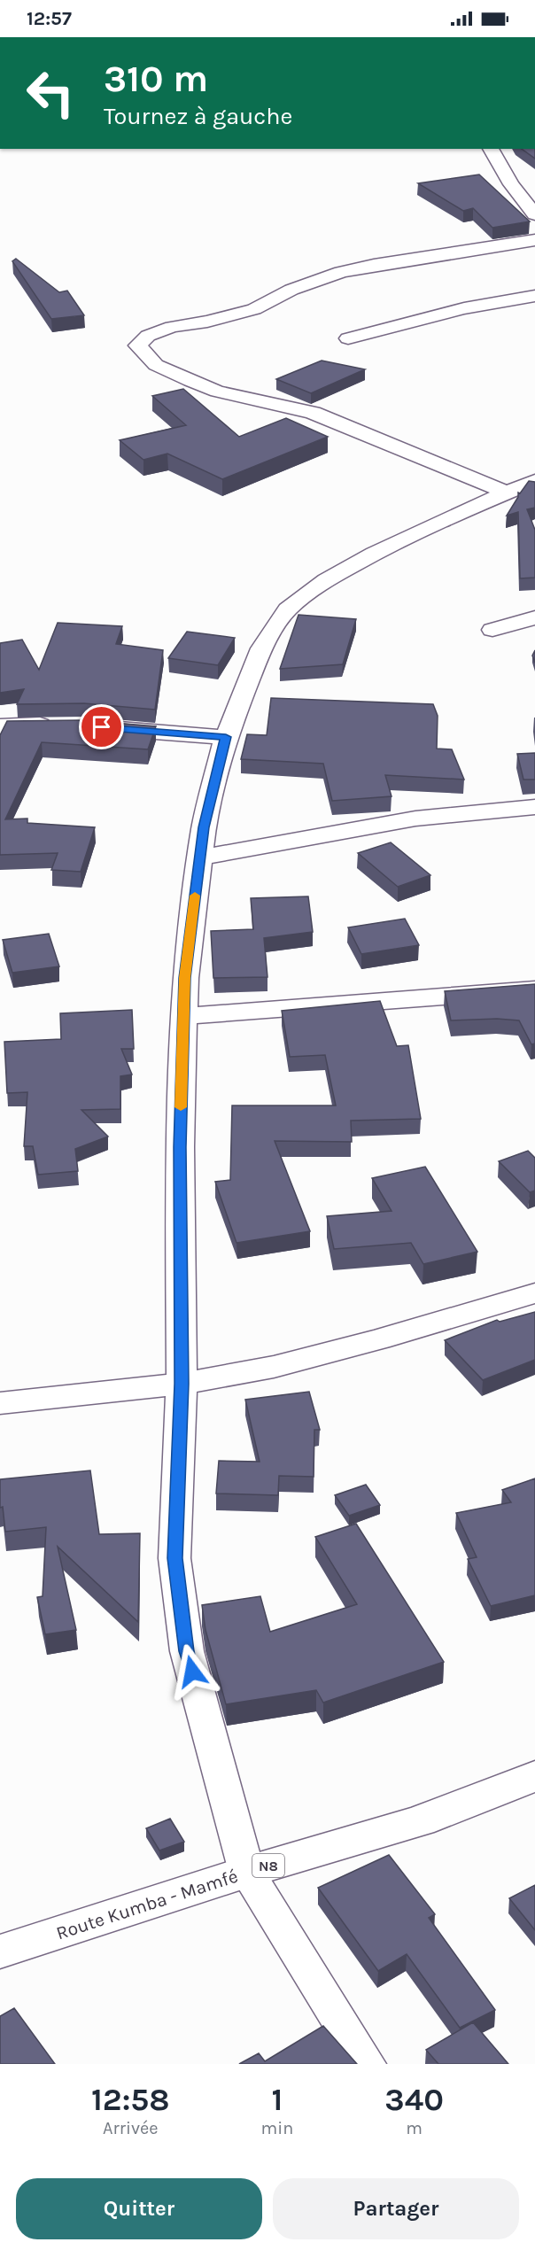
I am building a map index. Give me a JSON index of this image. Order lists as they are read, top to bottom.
{
  "streets": {
    "highway": ["N8", "Route Kumba - Mamfé"]
  },
  "page": {
    "status": "12:57",
    "turn": ["310 m", "Tournez à gauche"],
    "eta": [
      "12:58",
      "Arrivée",
      "1",
      "min",
      "340",
      "m"
    ],
    "buttons": ["Quitter", "Partager"]
  }
}
